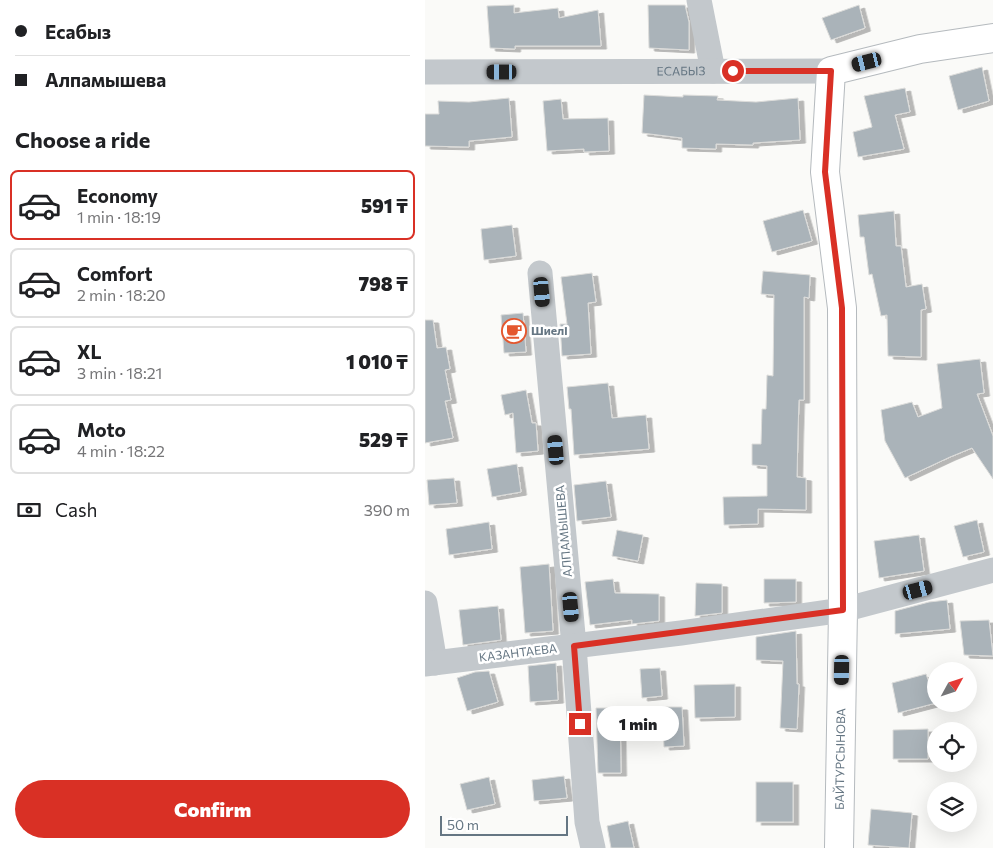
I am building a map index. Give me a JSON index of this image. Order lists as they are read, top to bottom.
{
  "streets": {
    "main road": ["ЕСАБЫЗ", "БАЙТУРСЫНОВА"],
    "street": ["АЛПАМЫШЕВА", "КАЗАНТАЕВА"]
  },
  "crossings": [
    ["ЕСАБЫЗ", "БАЙТУРСЫНОВА"],
    ["АЛПАМЫШЕВА", "КАЗАНТАЕВА"],
    ["КАЗАНТАЕВА", "БАЙТУРСЫНОВА"]
  ],
  "places": {
    "cafe": ["Шиелі"]
  },
  "scale_bar": "50 m",
  "north": "top right",
  "page": {
    "banner": ["Есабыз", "Алпамышева"],
    "heading": "Choose a ride",
    "list": [
      {
        "name": "Economy",
        "note": "1 min · 18:19",
        "value": "591 ₸"
      },
      {
        "name": "Comfort",
        "note": "2 min · 18:20",
        "value": "798 ₸"
      },
      {
        "name": "XL",
        "note": "3 min · 18:21",
        "value": "1 010 ₸"
      },
      {
        "name": "Moto",
        "note": "4 min · 18:22",
        "value": "529 ₸"
      }
    ],
    "pay": ["Cash", "390 m"],
    "bubble": "1 min",
    "buttons": "Confirm",
    "scale": "50 m"
  }
}
